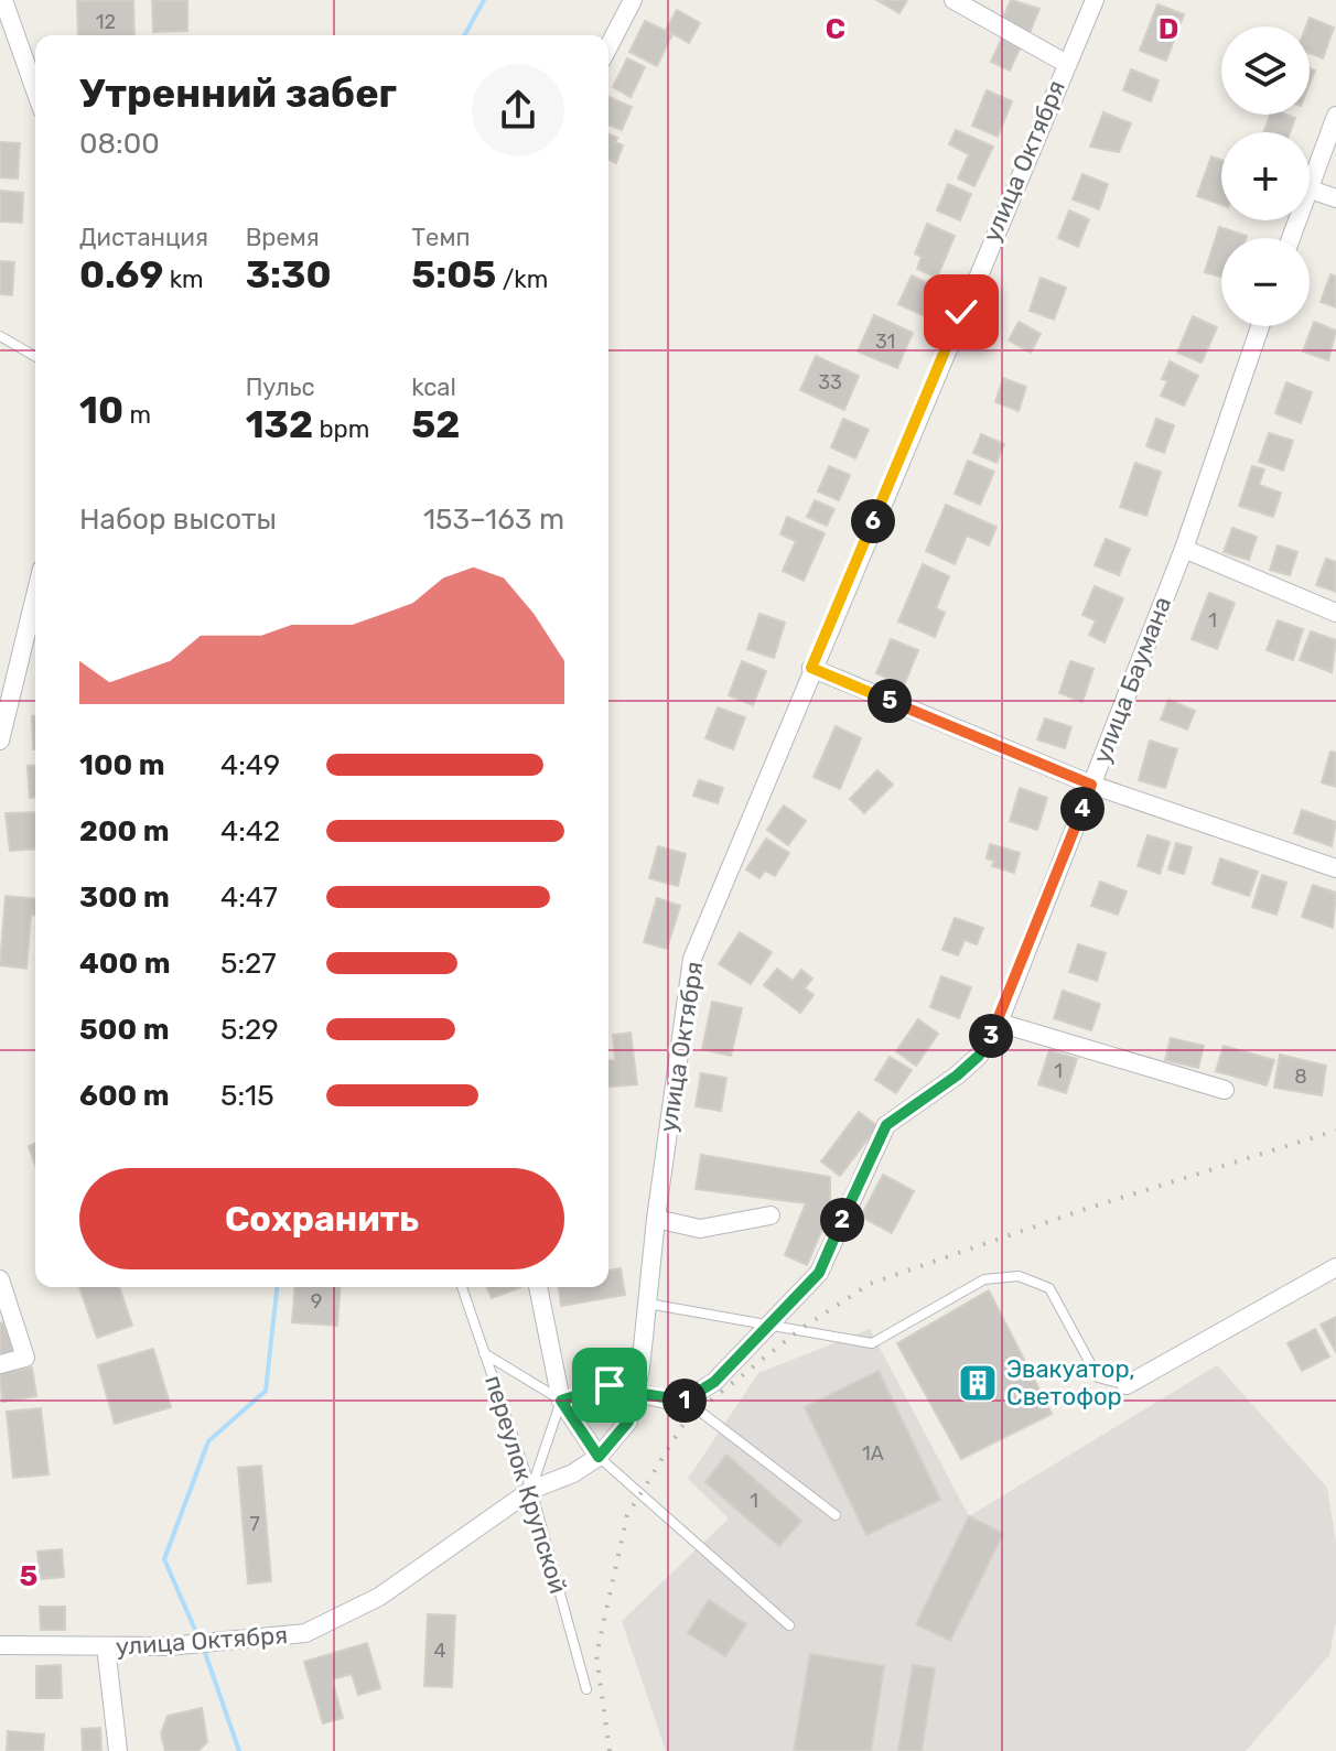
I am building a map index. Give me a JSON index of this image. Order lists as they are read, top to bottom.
{
  "streets": {
    "street": ["улица Октября", "улица Баумана"],
    "lane": ["переулок Крупской"]
  },
  "crossings": [
    ["улица Октября", "переулок Крупской"]
  ],
  "places": {
    "building": ["Эвакуатор, Светофор"]
  },
  "house_numbers": [
    "12",
    "31",
    "33",
    "1",
    "1",
    "8",
    "9",
    "1А",
    "1",
    "7",
    "4"
  ],
  "page": {
    "map_buttons": ["+", "−"],
    "heading": ["Утренний забег", "08:00"],
    "stats": [
      ["Дистанция", "0.69 km"],
      ["Время", "3:30"],
      ["Темп", "5:05 /km"],
      ["10 m"],
      ["Пульс", "132 bpm"],
      ["kcal", "52"]
    ],
    "chart": ["Набор высоты", "153–163 m"],
    "pins": [
      "6",
      "5",
      "4",
      "3",
      "2",
      "1"
    ],
    "list": [
      {
        "name": "100 m",
        "note": "4:49"
      },
      {
        "name": "200 m",
        "note": "4:42"
      },
      {
        "name": "300 m",
        "note": "4:47"
      },
      {
        "name": "400 m",
        "note": "5:27"
      },
      {
        "name": "500 m",
        "note": "5:29"
      },
      {
        "name": "600 m",
        "note": "5:15"
      }
    ],
    "buttons": "Сохранить"
  },
  "grid": {
    "columns": ["C", "D"],
    "rows": ["5"]
  }
}
